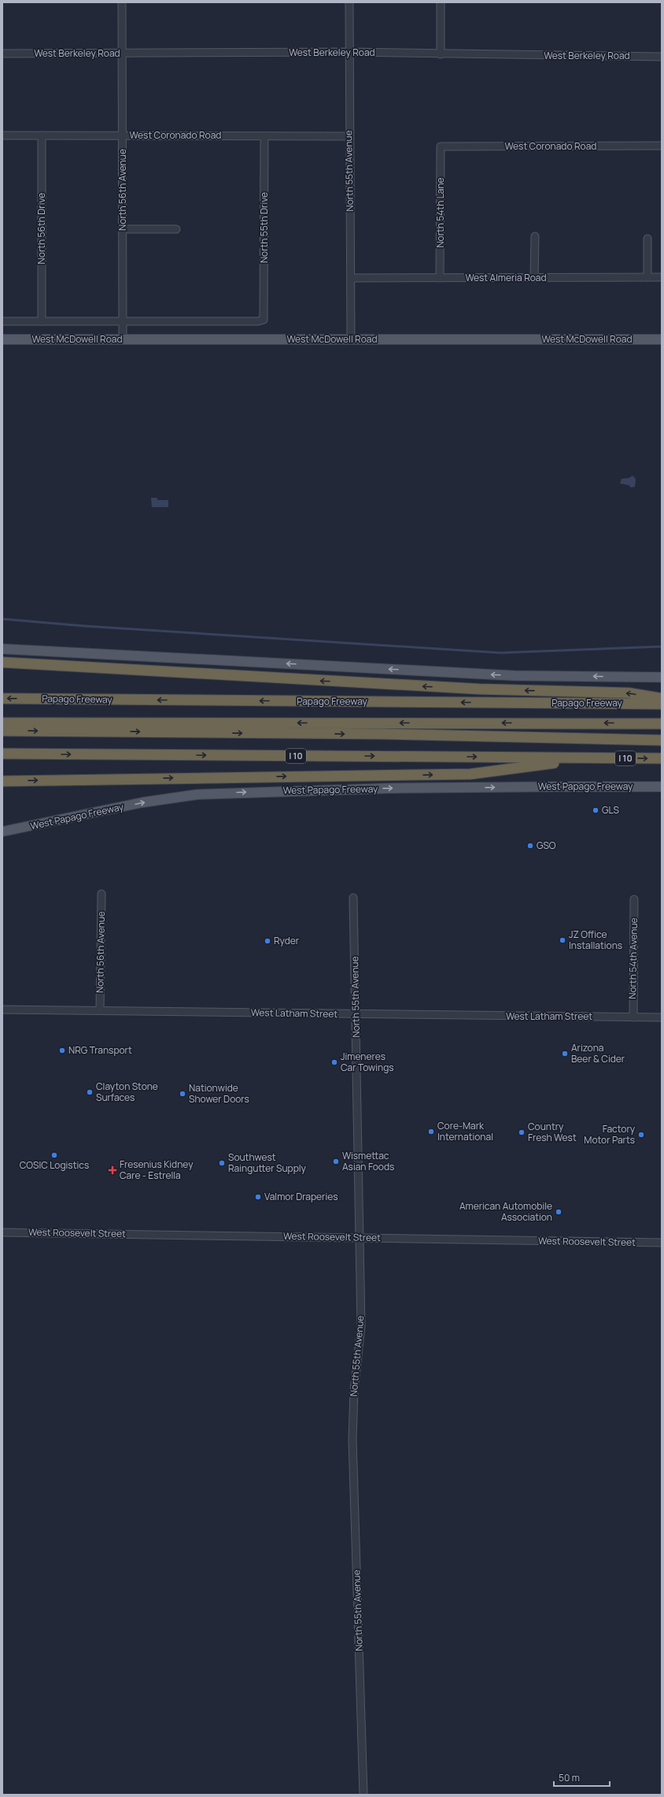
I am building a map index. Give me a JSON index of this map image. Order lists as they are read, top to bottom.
{
  "streets": {
    "highway": ["Papago Freeway", "I 10"],
    "main road": ["West McDowell Road", "West Papago Freeway"],
    "street": [
      "West Berkeley Road",
      "West Coronado Road",
      "North 55th Avenue",
      "North 56th Avenue",
      "North 54th Lane",
      "North 55th Drive",
      "North 56th Drive",
      "West Almeria Road",
      "North 54th Avenue",
      "West Latham Street",
      "West Roosevelt Street"
    ]
  },
  "crossings": [
    ["West Berkeley Road", "North 55th Avenue"],
    ["West Berkeley Road", "North 56th Avenue"],
    ["West Coronado Road", "North 55th Avenue"],
    ["West Coronado Road", "North 56th Avenue"],
    ["West Coronado Road", "North 54th Lane"],
    ["West Coronado Road", "North 55th Drive"],
    ["West Coronado Road", "North 56th Drive"],
    ["North 55th Avenue", "West Almeria Road"],
    ["North 55th Avenue", "West McDowell Road"],
    ["North 55th Avenue", "West Latham Street"],
    ["North 55th Avenue", "West Roosevelt Street"],
    ["North 56th Avenue", "West McDowell Road"],
    ["North 56th Avenue", "West Latham Street"],
    ["North 54th Lane", "West Almeria Road"],
    ["North 55th Drive", "West McDowell Road"],
    ["North 56th Drive", "West McDowell Road"],
    ["North 54th Avenue", "West Latham Street"]
  ],
  "one_way": ["West Papago Freeway"],
  "places": {
    "other": [
      "GLS",
      "GSO",
      "JZ Office Installations",
      "Ryder",
      "NRG Transport",
      "Arizona Beer & Cider",
      "Jimeneres Car Towings",
      "Clayton Stone Surfaces",
      "Nationwide Shower Doors",
      "Core-Mark International",
      "Country Fresh West",
      "Factory Motor Parts",
      "COSIC Logistics",
      "Wismettac Asian Foods",
      "Southwest Raingutter Supply",
      "Valmor Draperies",
      "American Automobile Association"
    ],
    "health": ["Fresenius Kidney Care - Estrella"]
  },
  "scale_bar": "50 m"
}
